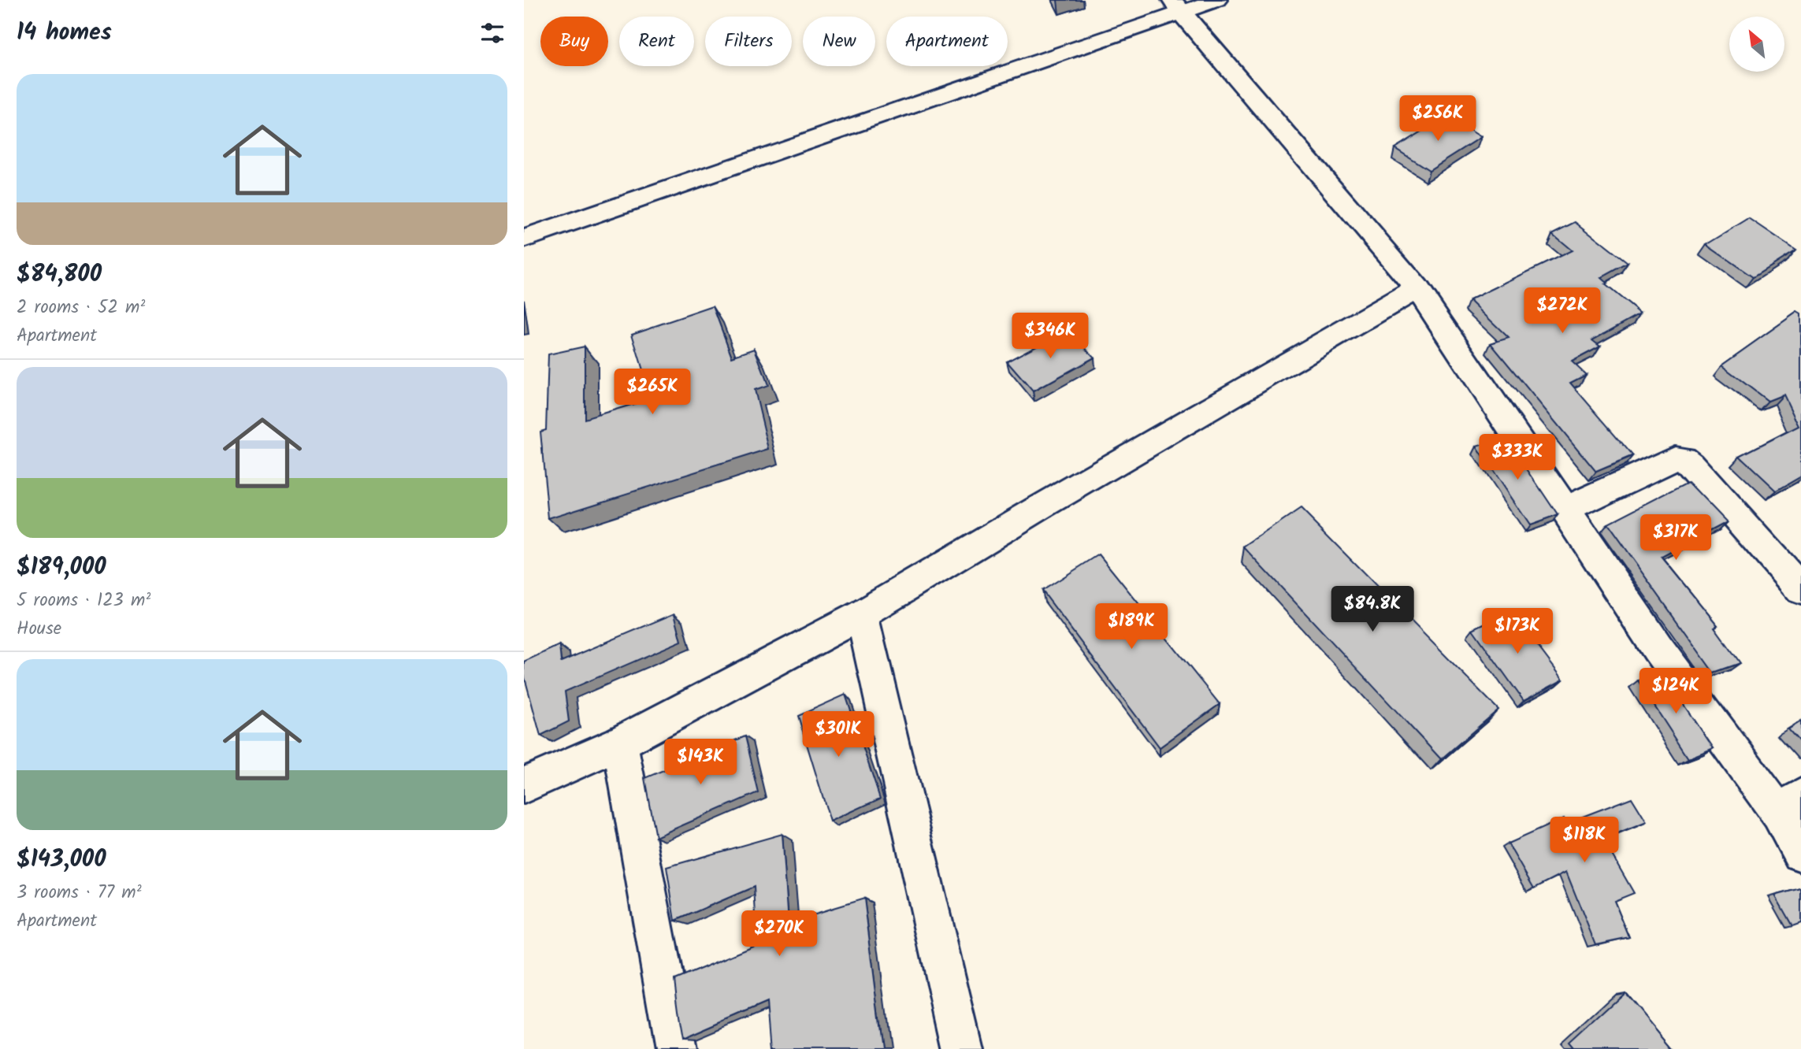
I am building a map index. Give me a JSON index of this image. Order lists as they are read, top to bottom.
{
  "north": "top left",
  "page": {
    "heading": "14 homes",
    "chip": [
      "Buy",
      "Rent",
      "Filters",
      "New",
      "Apartment"
    ],
    "list": [
      {
        "name": "$84,800",
        "note": "2 rooms · 52 m² · Apartment"
      },
      {
        "name": "$189,000",
        "note": "5 rooms · 123 m² · House"
      },
      {
        "name": "$143,000",
        "note": "3 rooms · 77 m² · Apartment"
      }
    ],
    "price": [
      "$256K",
      "$272K",
      "$346K",
      "$265K",
      "$333K",
      "$317K",
      "$84.8K",
      "$189K",
      "$173K",
      "$124K",
      "$301K",
      "$143K",
      "$118K",
      "$270K"
    ]
  }
}
